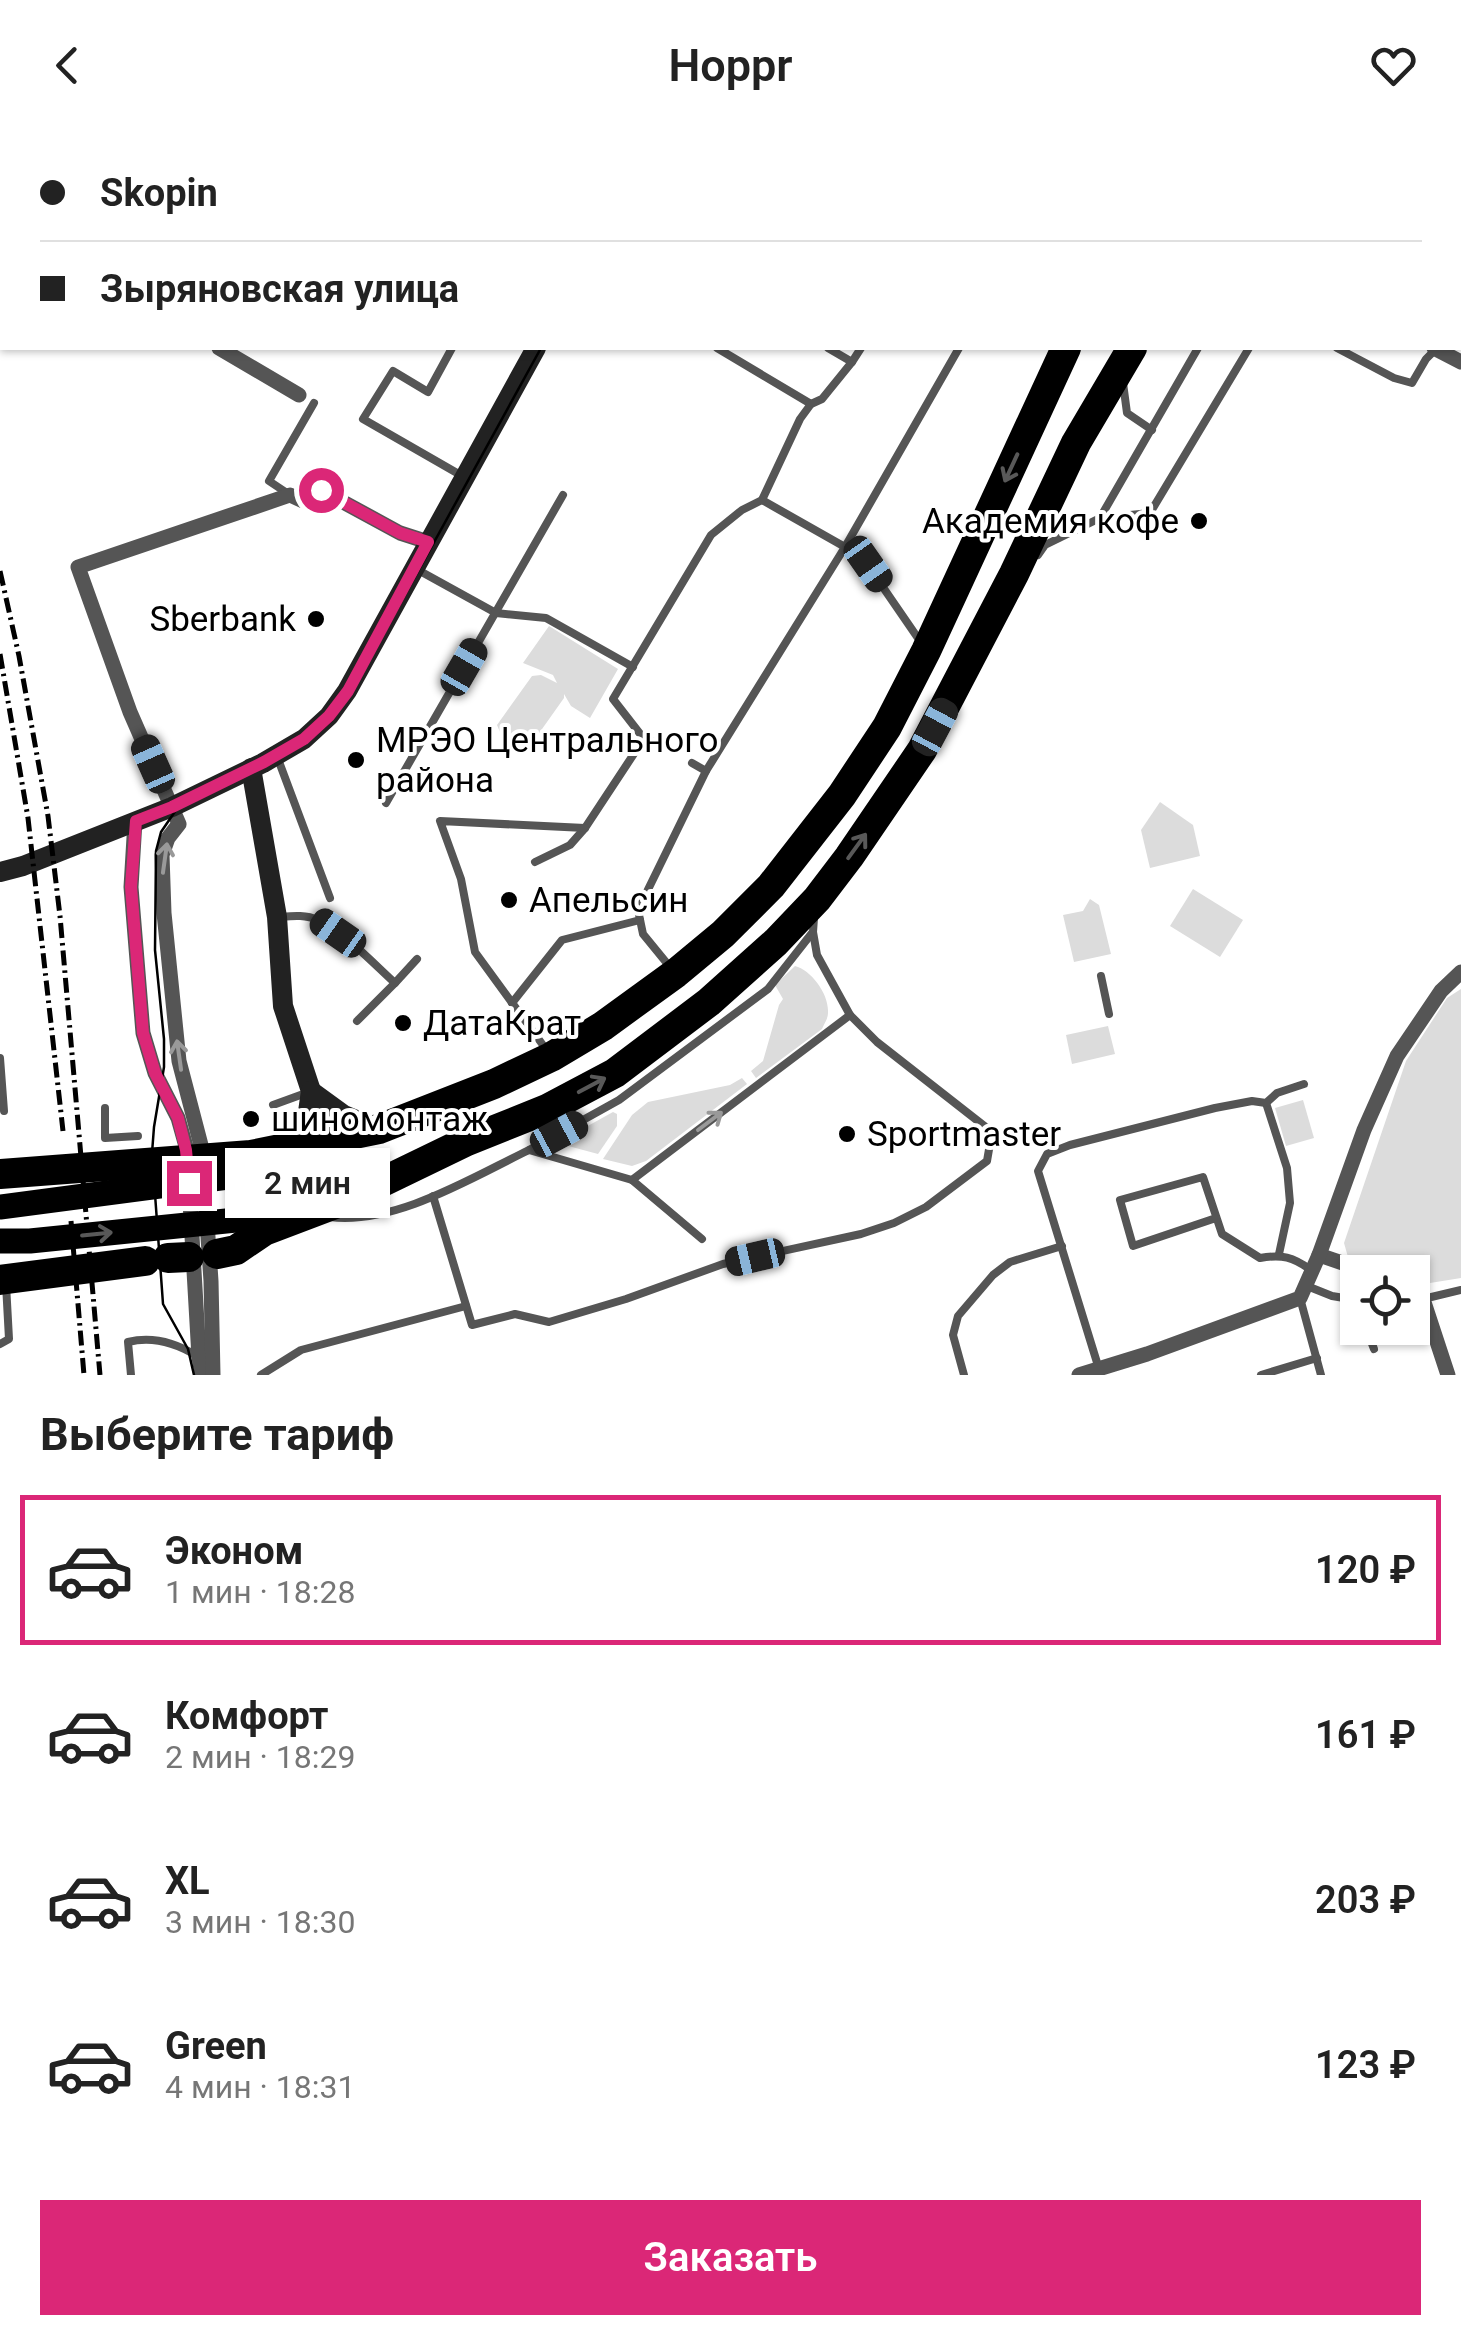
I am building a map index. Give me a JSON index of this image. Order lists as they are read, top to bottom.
{
  "places": [
    "Академия кофе",
    "Sberbank",
    "МРЭО Центрального района",
    "Апельсин",
    "ДатаКрат",
    "шиномонтаж",
    "Sportmaster"
  ],
  "page": {
    "header": "Hoppr",
    "banner": ["Skopin", "Зыряновская улица"],
    "bubble": "2 мин",
    "heading": "Выберите тариф",
    "list": [
      {
        "name": "Эконом",
        "note": "1 мин · 18:28",
        "value": "120 ₽"
      },
      {
        "name": "Комфорт",
        "note": "2 мин · 18:29",
        "value": "161 ₽"
      },
      {
        "name": "XL",
        "note": "3 мин · 18:30",
        "value": "203 ₽"
      },
      {
        "name": "Green",
        "note": "4 мин · 18:31",
        "value": "123 ₽"
      }
    ],
    "buttons": "Заказать"
  }
}
